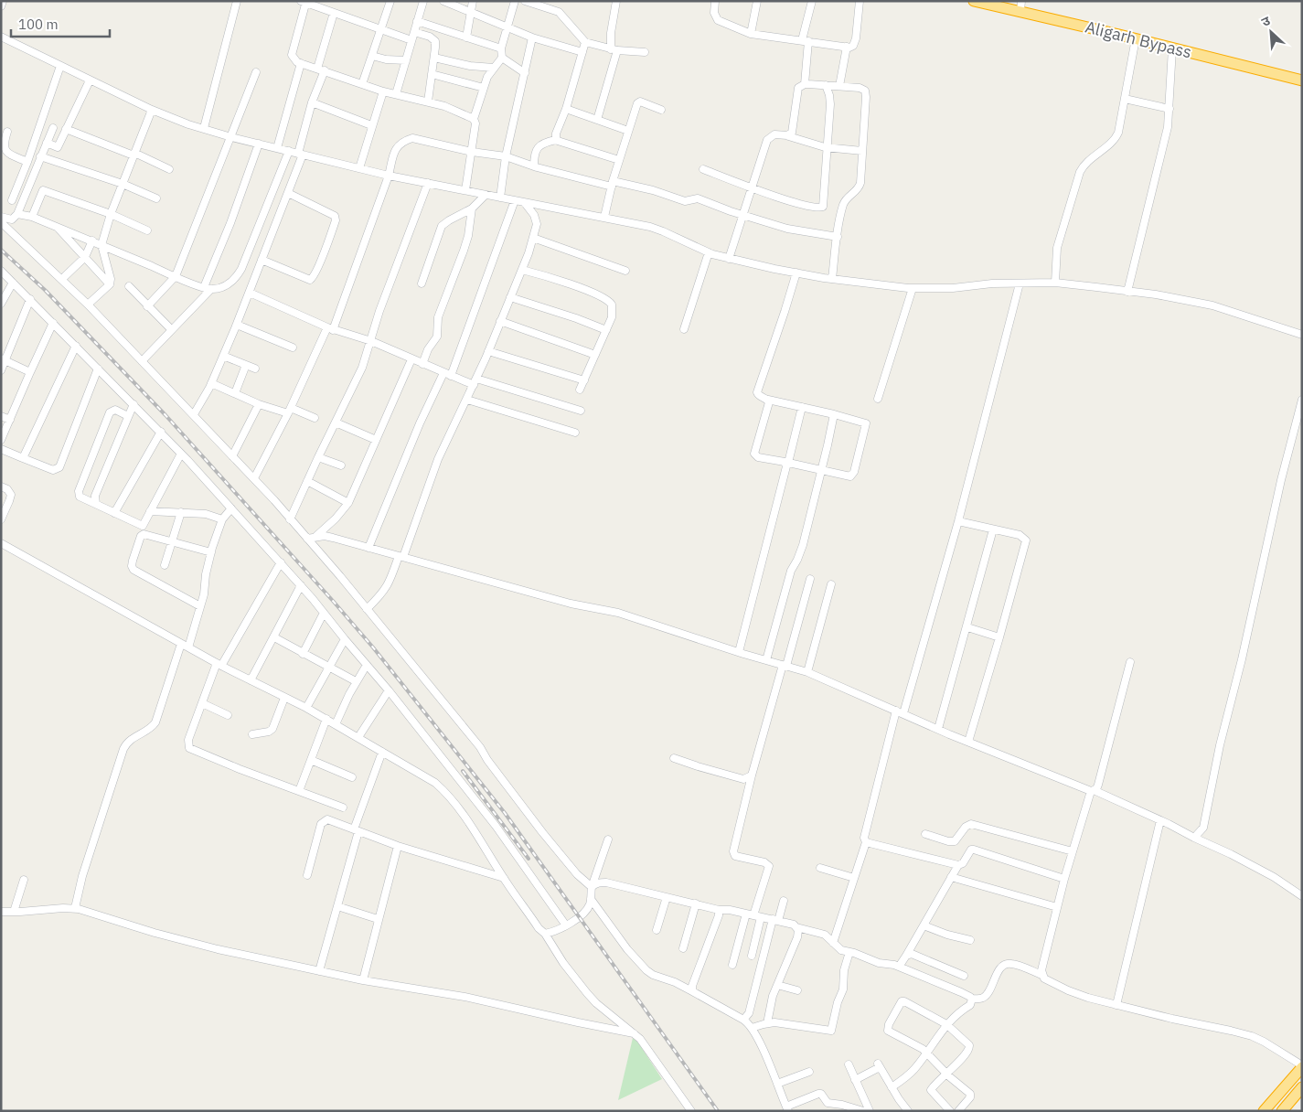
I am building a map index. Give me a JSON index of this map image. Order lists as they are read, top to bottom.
{
  "streets": {
    "highway": ["Aligarh Bypass"]
  },
  "scale_bar": "100 m",
  "north": "top left"
}
